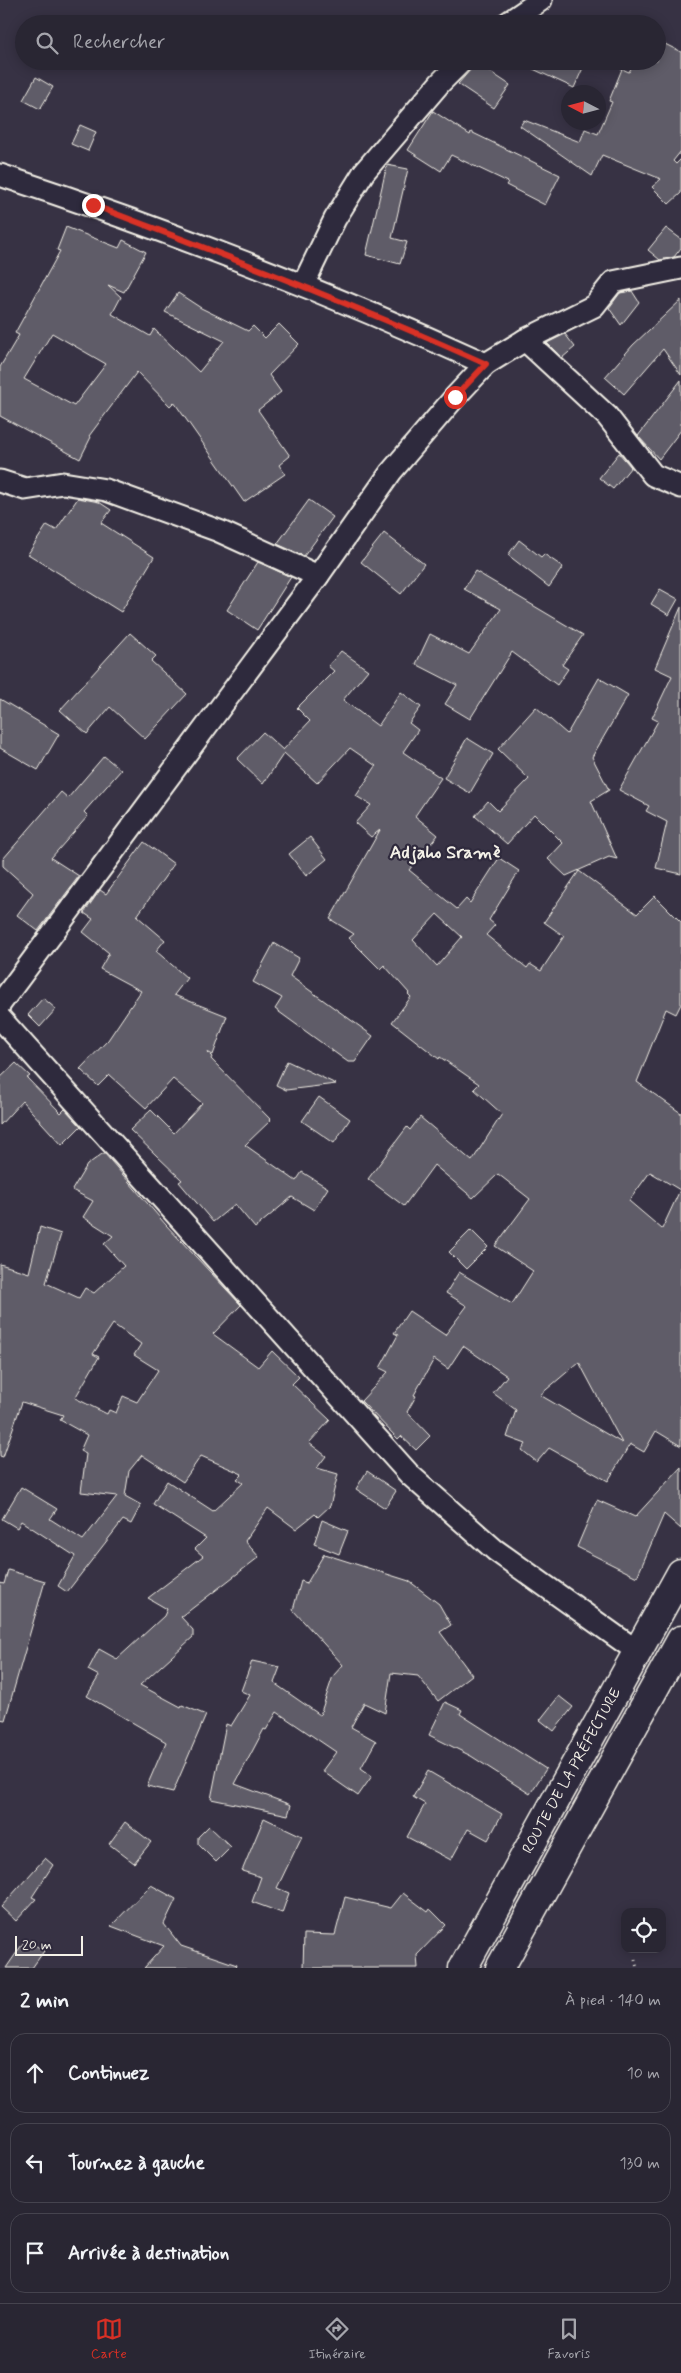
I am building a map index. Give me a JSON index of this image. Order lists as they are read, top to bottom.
{
  "streets": {
    "street": ["ROUTE DE LA PRÉFECTURE"]
  },
  "districts": ["Adjaho Sramè"],
  "scale_bar": "20 m",
  "north": "left",
  "page": {
    "search": "Rechercher",
    "scale": "20 m",
    "heading": ["2 min", "À pied · 140 m"],
    "list": [
      ["Continuez", "10 m"],
      ["Tournez à gauche", "130 m"],
      "Arrivée à destination"
    ],
    "nav": ["Carte", "Itinéraire", "Favoris"]
  }
}
